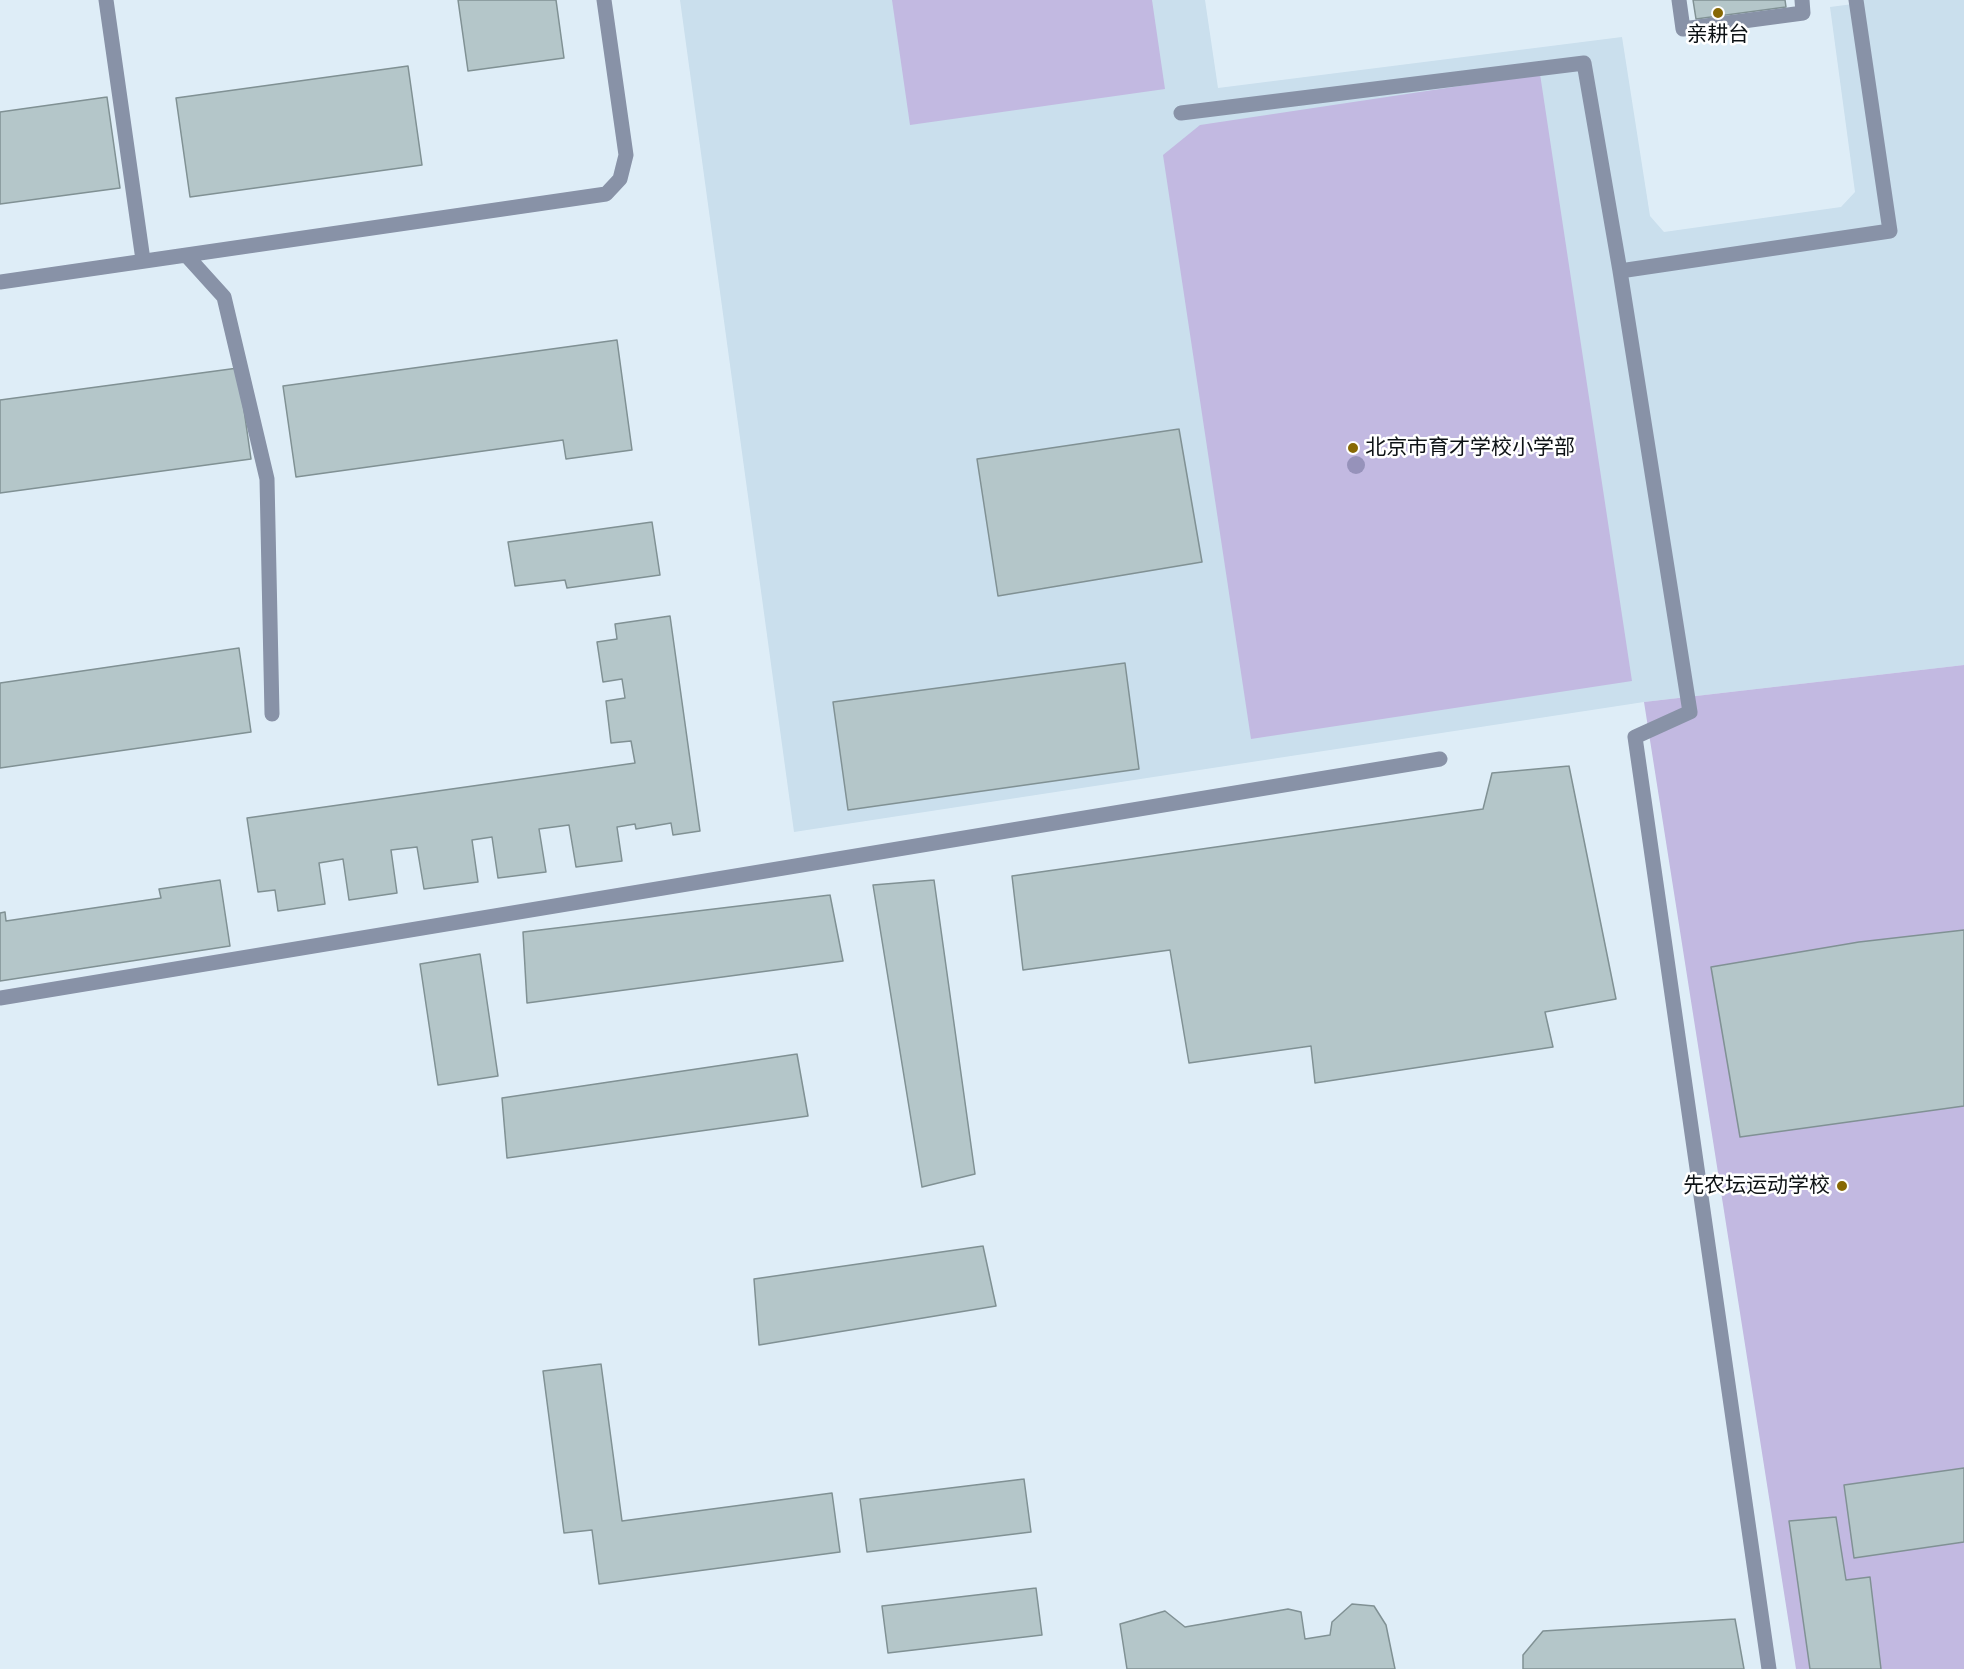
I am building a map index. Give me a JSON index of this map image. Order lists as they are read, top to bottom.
{
  "places": ["亲耕台", "北京市育才学校小学部", "先农坛运动学校"]
}
